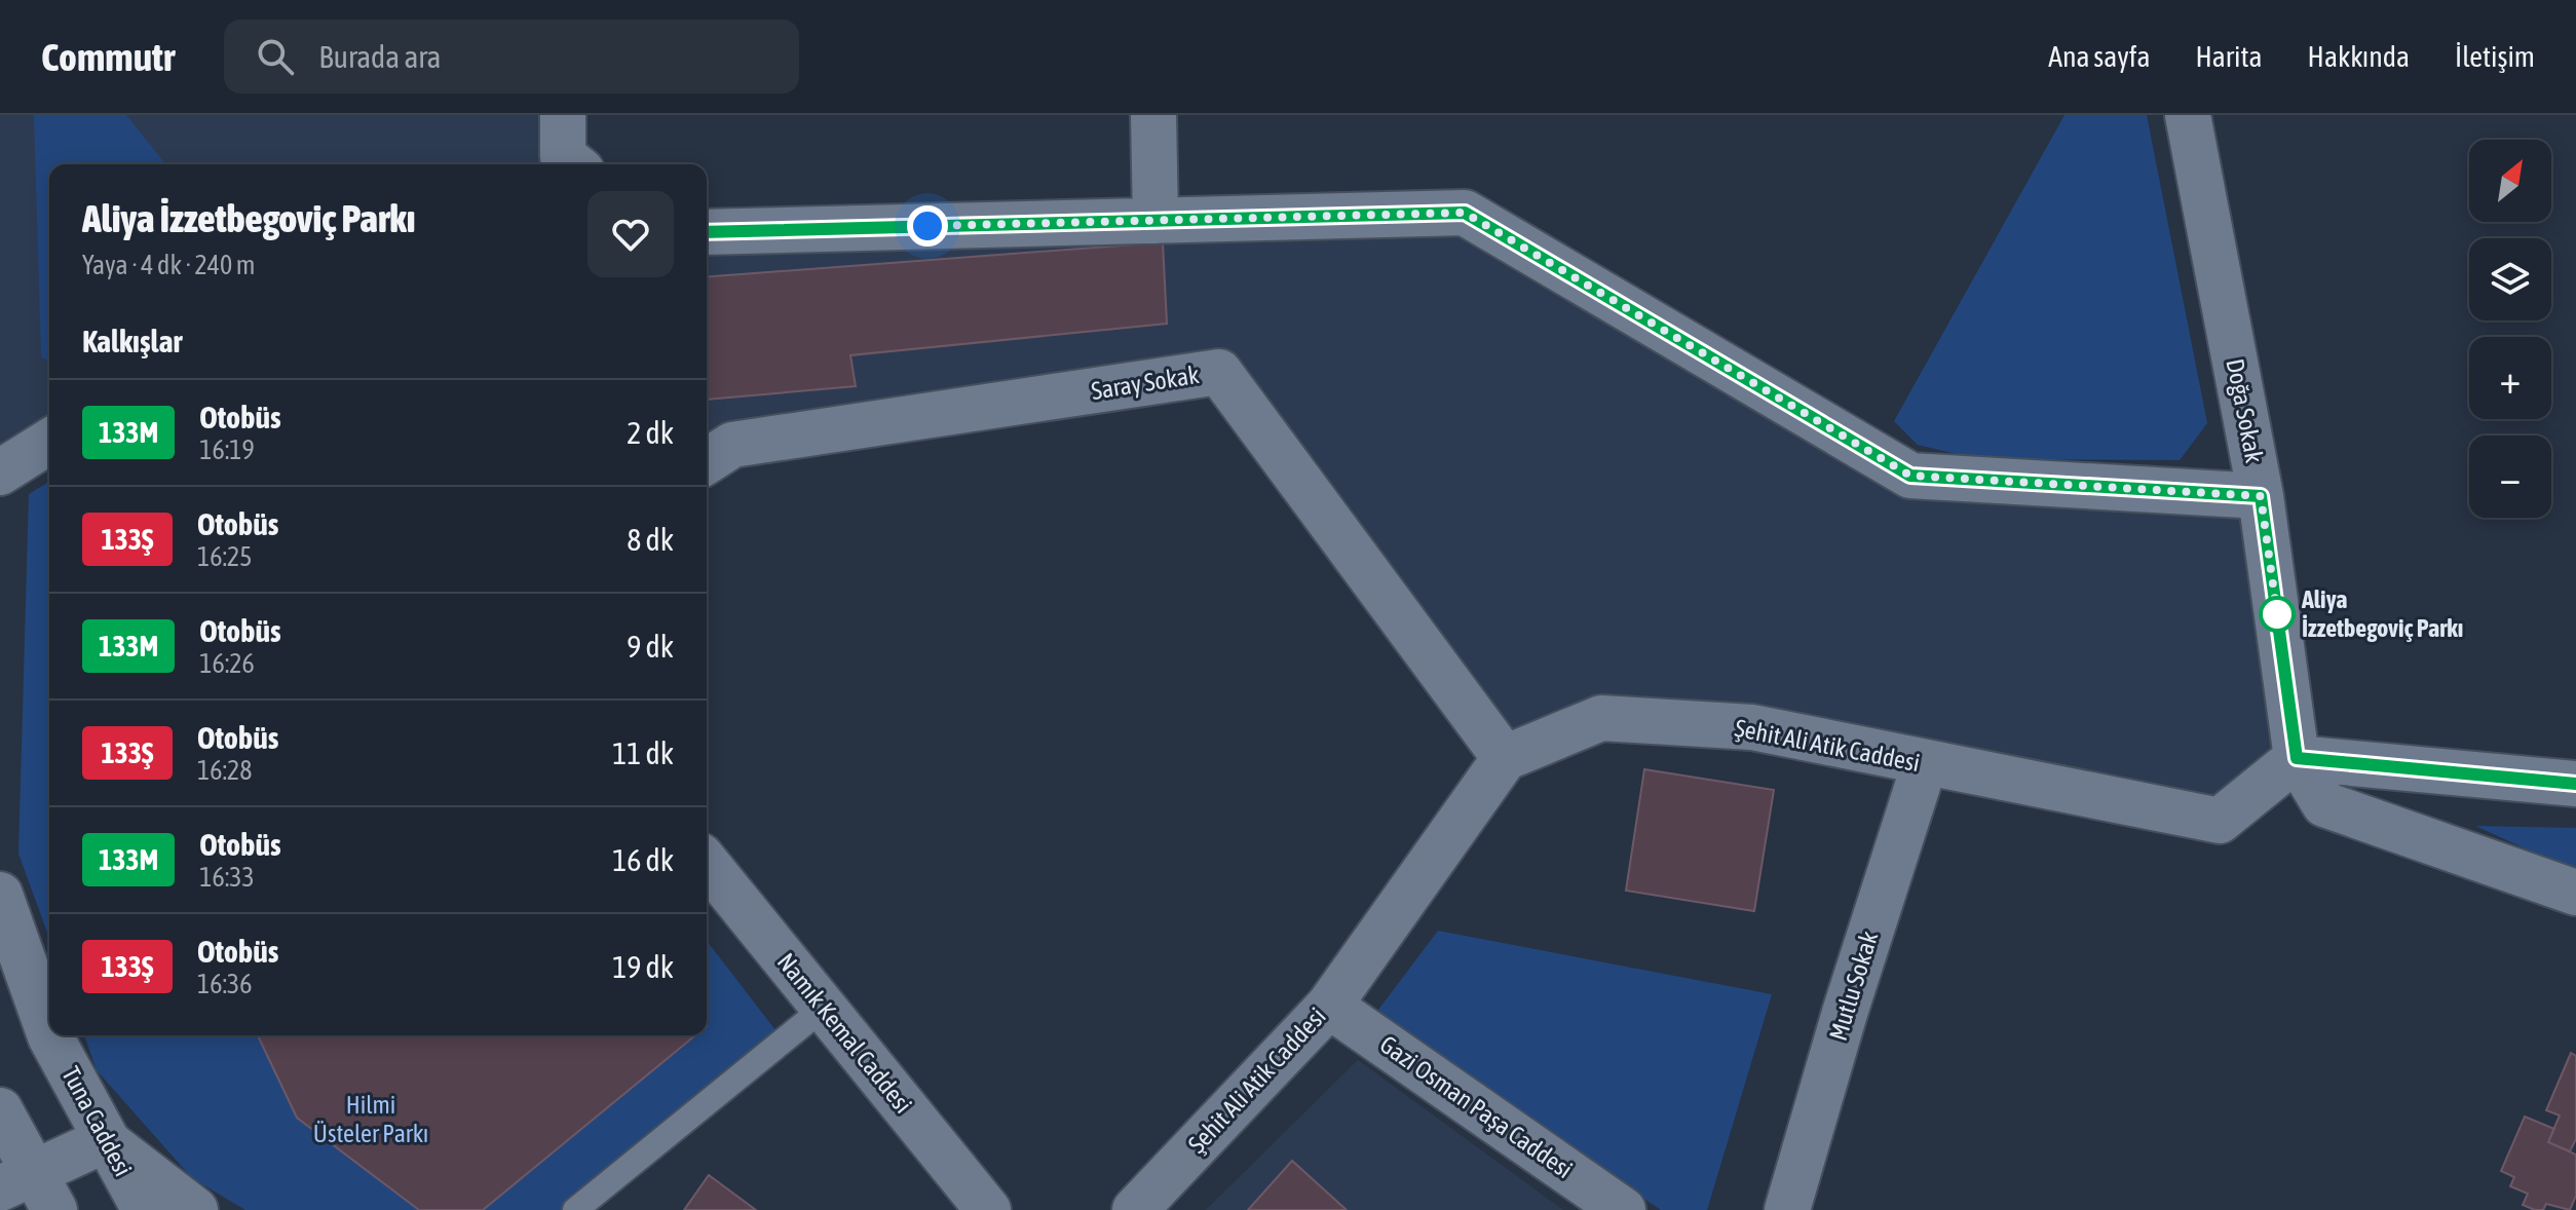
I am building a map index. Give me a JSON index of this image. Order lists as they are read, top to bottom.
{
  "streets": {
    "street": [
      "Saray Sokak",
      "Doğa Sokak",
      "Şehit Ali Atik Caddesi",
      "Mutlu Sokak",
      "Namık Kemal Caddesi",
      "Gazi Osman Paşa Caddesi",
      "Tuna Caddesi"
    ]
  },
  "crossings": [
    ["Saray Sokak", "Şehit Ali Atik Caddesi"],
    ["Doğa Sokak", "Şehit Ali Atik Caddesi"],
    ["Şehit Ali Atik Caddesi", "Mutlu Sokak"],
    ["Şehit Ali Atik Caddesi", "Gazi Osman Paşa Caddesi"]
  ],
  "parks": ["Hilmi Üsteler Parkı"],
  "places": ["Aliya İzzetbegoviç Parkı"],
  "lines": ["bus line 133M"],
  "north": "top right",
  "page": {
    "header": "Commutr",
    "search": "Burada ara",
    "nav": [
      "Ana sayfa",
      "Harita",
      "Hakkında",
      "İletişim"
    ],
    "map_buttons": ["+", "−"],
    "heading": [
      ["Aliya İzzetbegoviç Parkı", "Yaya · 4 dk · 240 m"],
      "Kalkışlar"
    ],
    "list": [
      {
        "mark": "133M",
        "name": "Otobüs",
        "note": "16:19",
        "value": "2 dk"
      },
      {
        "mark": "133Ş",
        "name": "Otobüs",
        "note": "16:25",
        "value": "8 dk"
      },
      {
        "mark": "133M",
        "name": "Otobüs",
        "note": "16:26",
        "value": "9 dk"
      },
      {
        "mark": "133Ş",
        "name": "Otobüs",
        "note": "16:28",
        "value": "11 dk"
      },
      {
        "mark": "133M",
        "name": "Otobüs",
        "note": "16:33",
        "value": "16 dk"
      },
      {
        "mark": "133Ş",
        "name": "Otobüs",
        "note": "16:36",
        "value": "19 dk"
      }
    ]
  }
}
